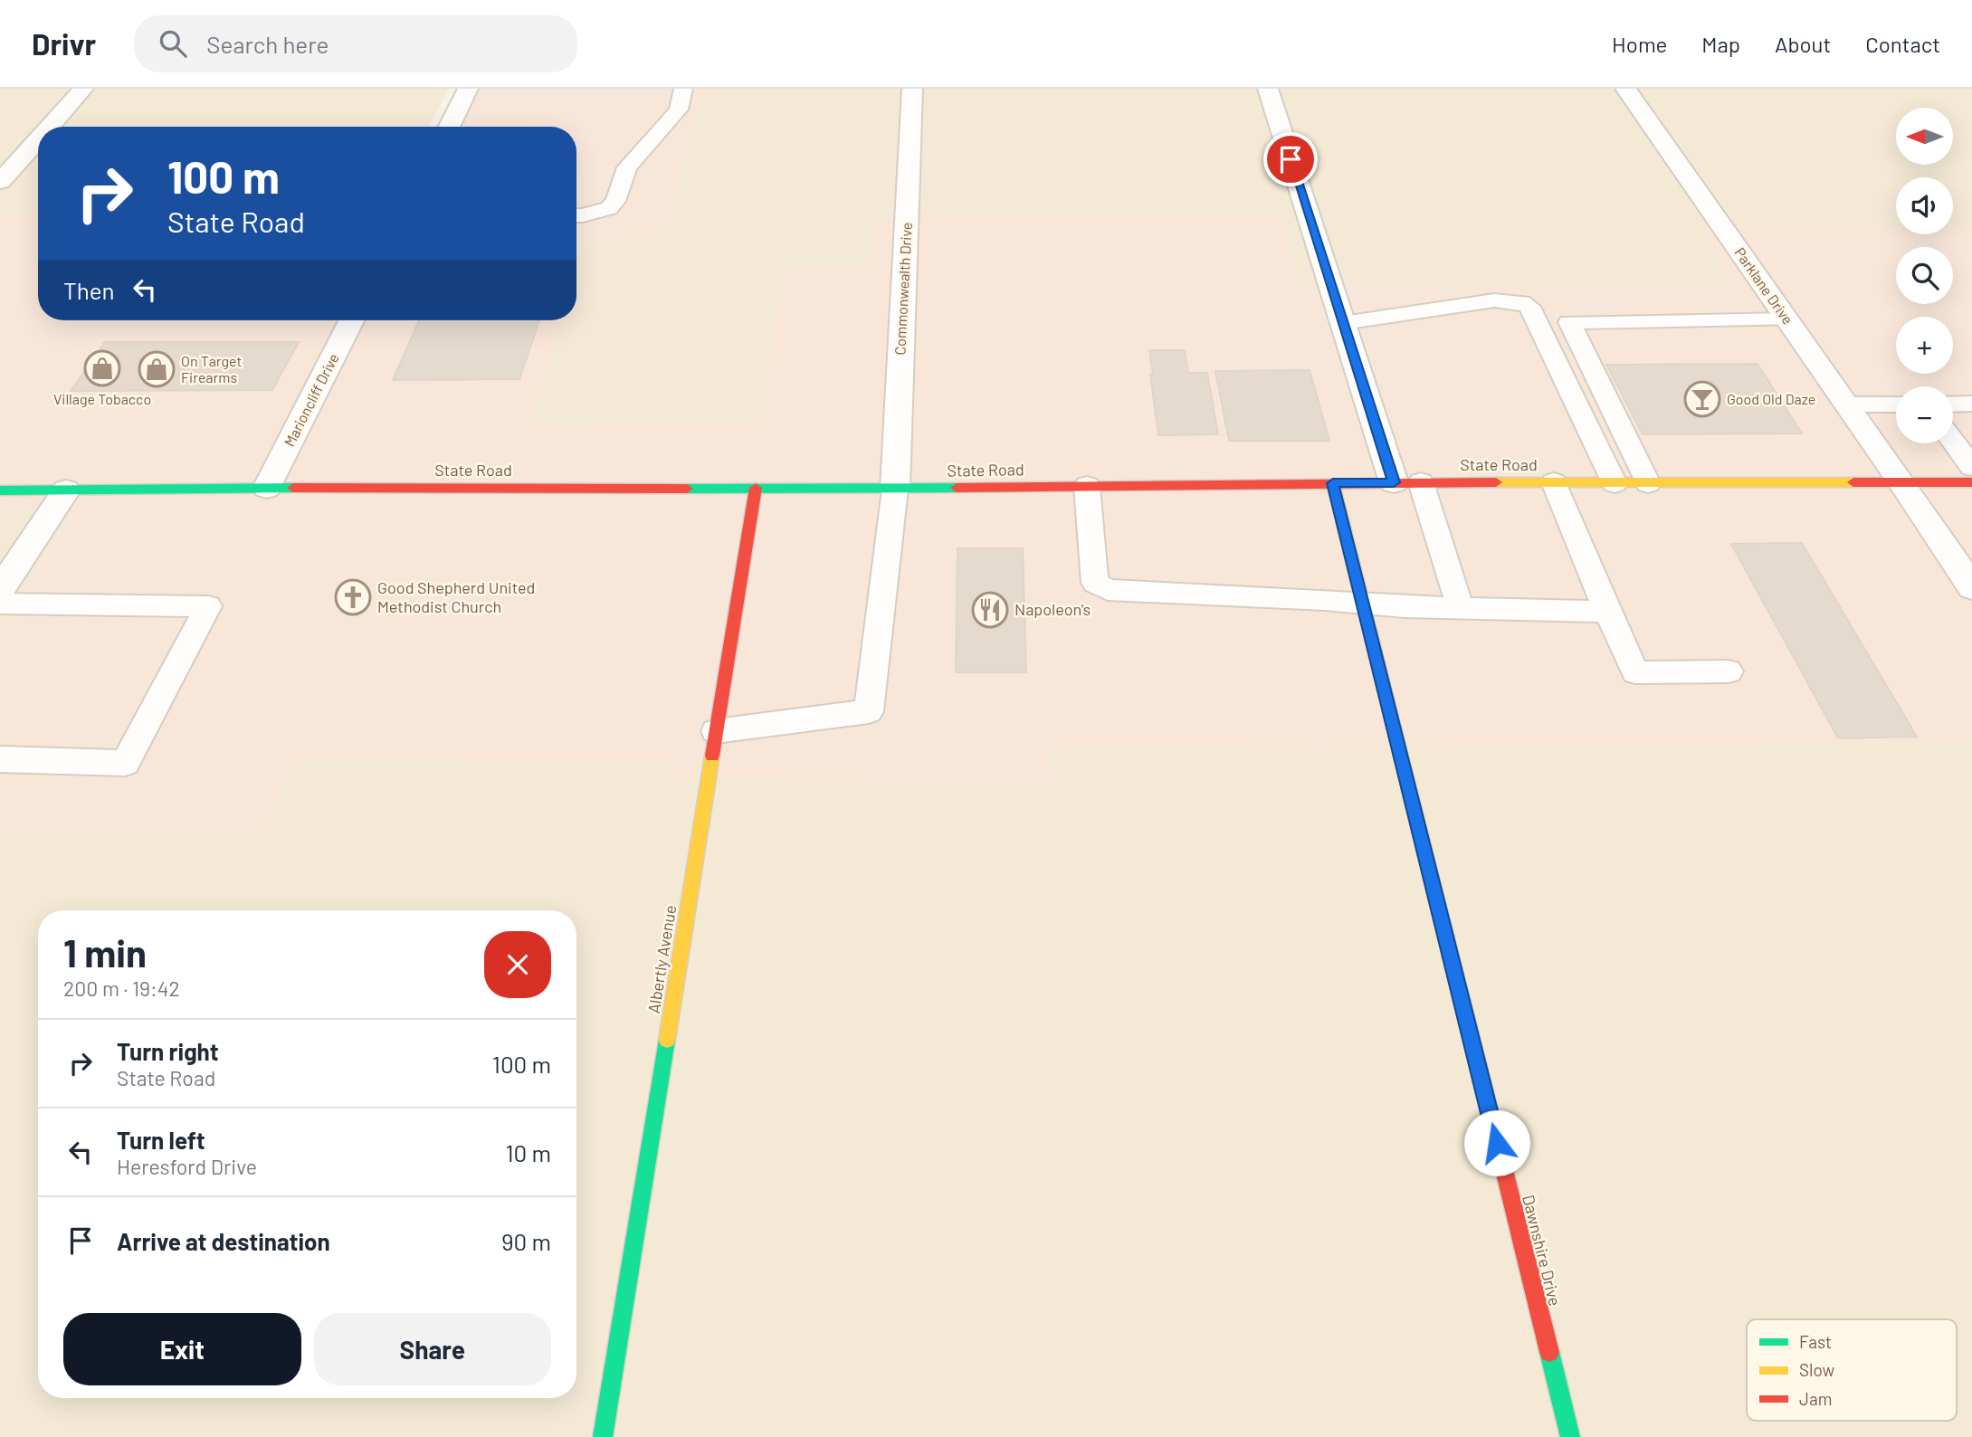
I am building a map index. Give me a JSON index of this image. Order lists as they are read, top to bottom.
{
  "streets": {
    "main road": ["State Road", "Albertly Avenue", "Dawnshire Drive"],
    "street": ["Parklane Drive", "Commonwealth Drive", "Marioncliff Drive"]
  },
  "crossings": [
    ["Parklane Drive", "State Road"],
    ["Commonwealth Drive", "State Road"],
    ["Marioncliff Drive", "State Road"],
    ["State Road", "Albertly Avenue"],
    ["State Road", "Dawnshire Drive"]
  ],
  "places": {
    "shop": ["Village Tobacco", "On Target Firearms"],
    "bar": ["Good Old Daze"],
    "church": ["Good Shepherd United Methodist Church"],
    "restaurant": ["Napoleon's"]
  },
  "legend": ["Fast", "Slow", "Jam"],
  "north": "left",
  "page": {
    "header": "Drivr",
    "search": "Search here",
    "nav": [
      "Home",
      "Map",
      "About",
      "Contact"
    ],
    "map_buttons": ["+", "−"],
    "turn": ["100 m", "State Road"],
    "then": "Then",
    "heading": ["1 min", "200 m · 19:42"],
    "list": [
      {
        "name": "Turn right",
        "note": "State Road",
        "value": "100 m"
      },
      {
        "name": "Turn left",
        "note": "Heresford Drive",
        "value": "10 m"
      },
      {
        "name": "Arrive at destination",
        "value": "90 m"
      }
    ],
    "buttons": ["Exit", "Share"]
  }
}
